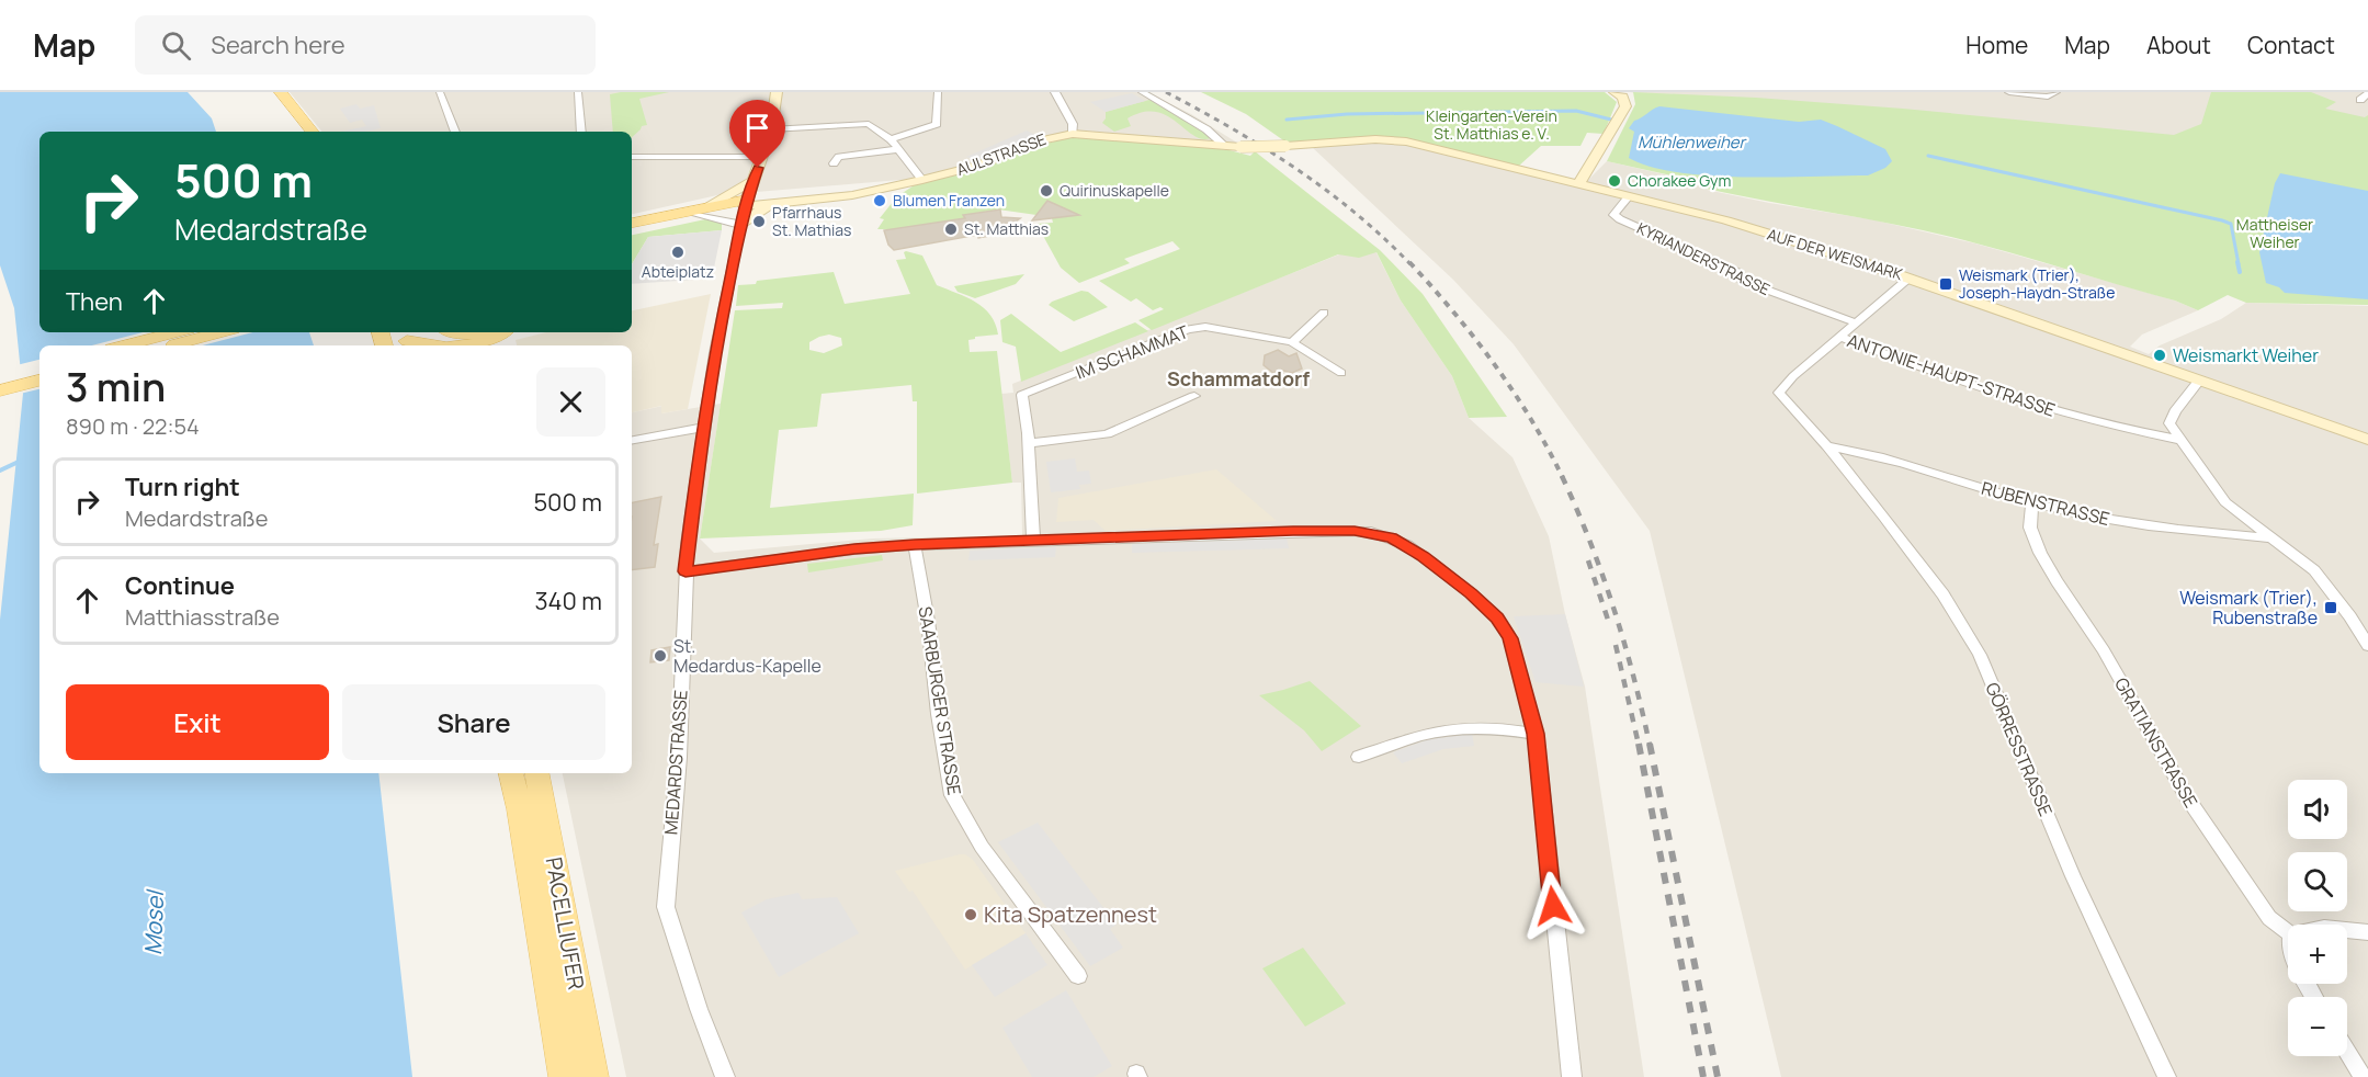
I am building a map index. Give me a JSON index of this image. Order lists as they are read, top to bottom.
{
  "streets": {
    "main road": ["PACELLIUFER"],
    "street": [
      "AULSTRASSE",
      "AUF DER WEISMARK",
      "KYRIANDERSTRASSE",
      "IM SCHAMMAT",
      "ANTONIE-HAUPT-STRASSE",
      "RUBENSTRASSE",
      "SAARBURGER STRASSE",
      "GRATIANSTRASSE",
      "GÖRRESSTRASSE",
      "MEDARDSTRASSE"
    ]
  },
  "crossings": [
    ["AULSTRASSE", "AUF DER WEISMARK"],
    ["AULSTRASSE", "MEDARDSTRASSE"],
    ["AUF DER WEISMARK", "KYRIANDERSTRASSE"],
    ["ANTONIE-HAUPT-STRASSE", "GÖRRESSTRASSE"],
    ["RUBENSTRASSE", "GRATIANSTRASSE"],
    ["RUBENSTRASSE", "GÖRRESSTRASSE"]
  ],
  "districts": ["Schammatdorf"],
  "water": ["Mühlenweiher", "Mosel"],
  "parks": ["Kleingarten-Verein St. Matthias e. V.", "Mattheiser Weiher"],
  "places": {
    "other": [
      "Chorakee Gym",
      "Quirinuskapelle",
      "Blumen Franzen",
      "Pfarrhaus St. Mathias",
      "St. Matthias",
      "Abteiplatz",
      "Weismarkt Weiher",
      "St. Medardus-Kapelle",
      "Kita Spatzennest"
    ],
    "transit": ["Weismark (Trier), Joseph-Haydn-Straße", "Weismark (Trier), Rubenstraße"]
  },
  "page": {
    "header": "Map",
    "search": "Search here",
    "nav": [
      "Home",
      "Map",
      "About",
      "Contact"
    ],
    "turn": ["500 m", "Medardstraße"],
    "then": "Then",
    "heading": ["3 min", "890 m · 22:54"],
    "list": [
      {
        "name": "Turn right",
        "note": "Medardstraße",
        "value": "500 m"
      },
      {
        "name": "Continue",
        "note": "Matthiasstraße",
        "value": "340 m"
      }
    ],
    "buttons": ["Exit", "Share"],
    "map_buttons": ["+", "−"]
  }
}
